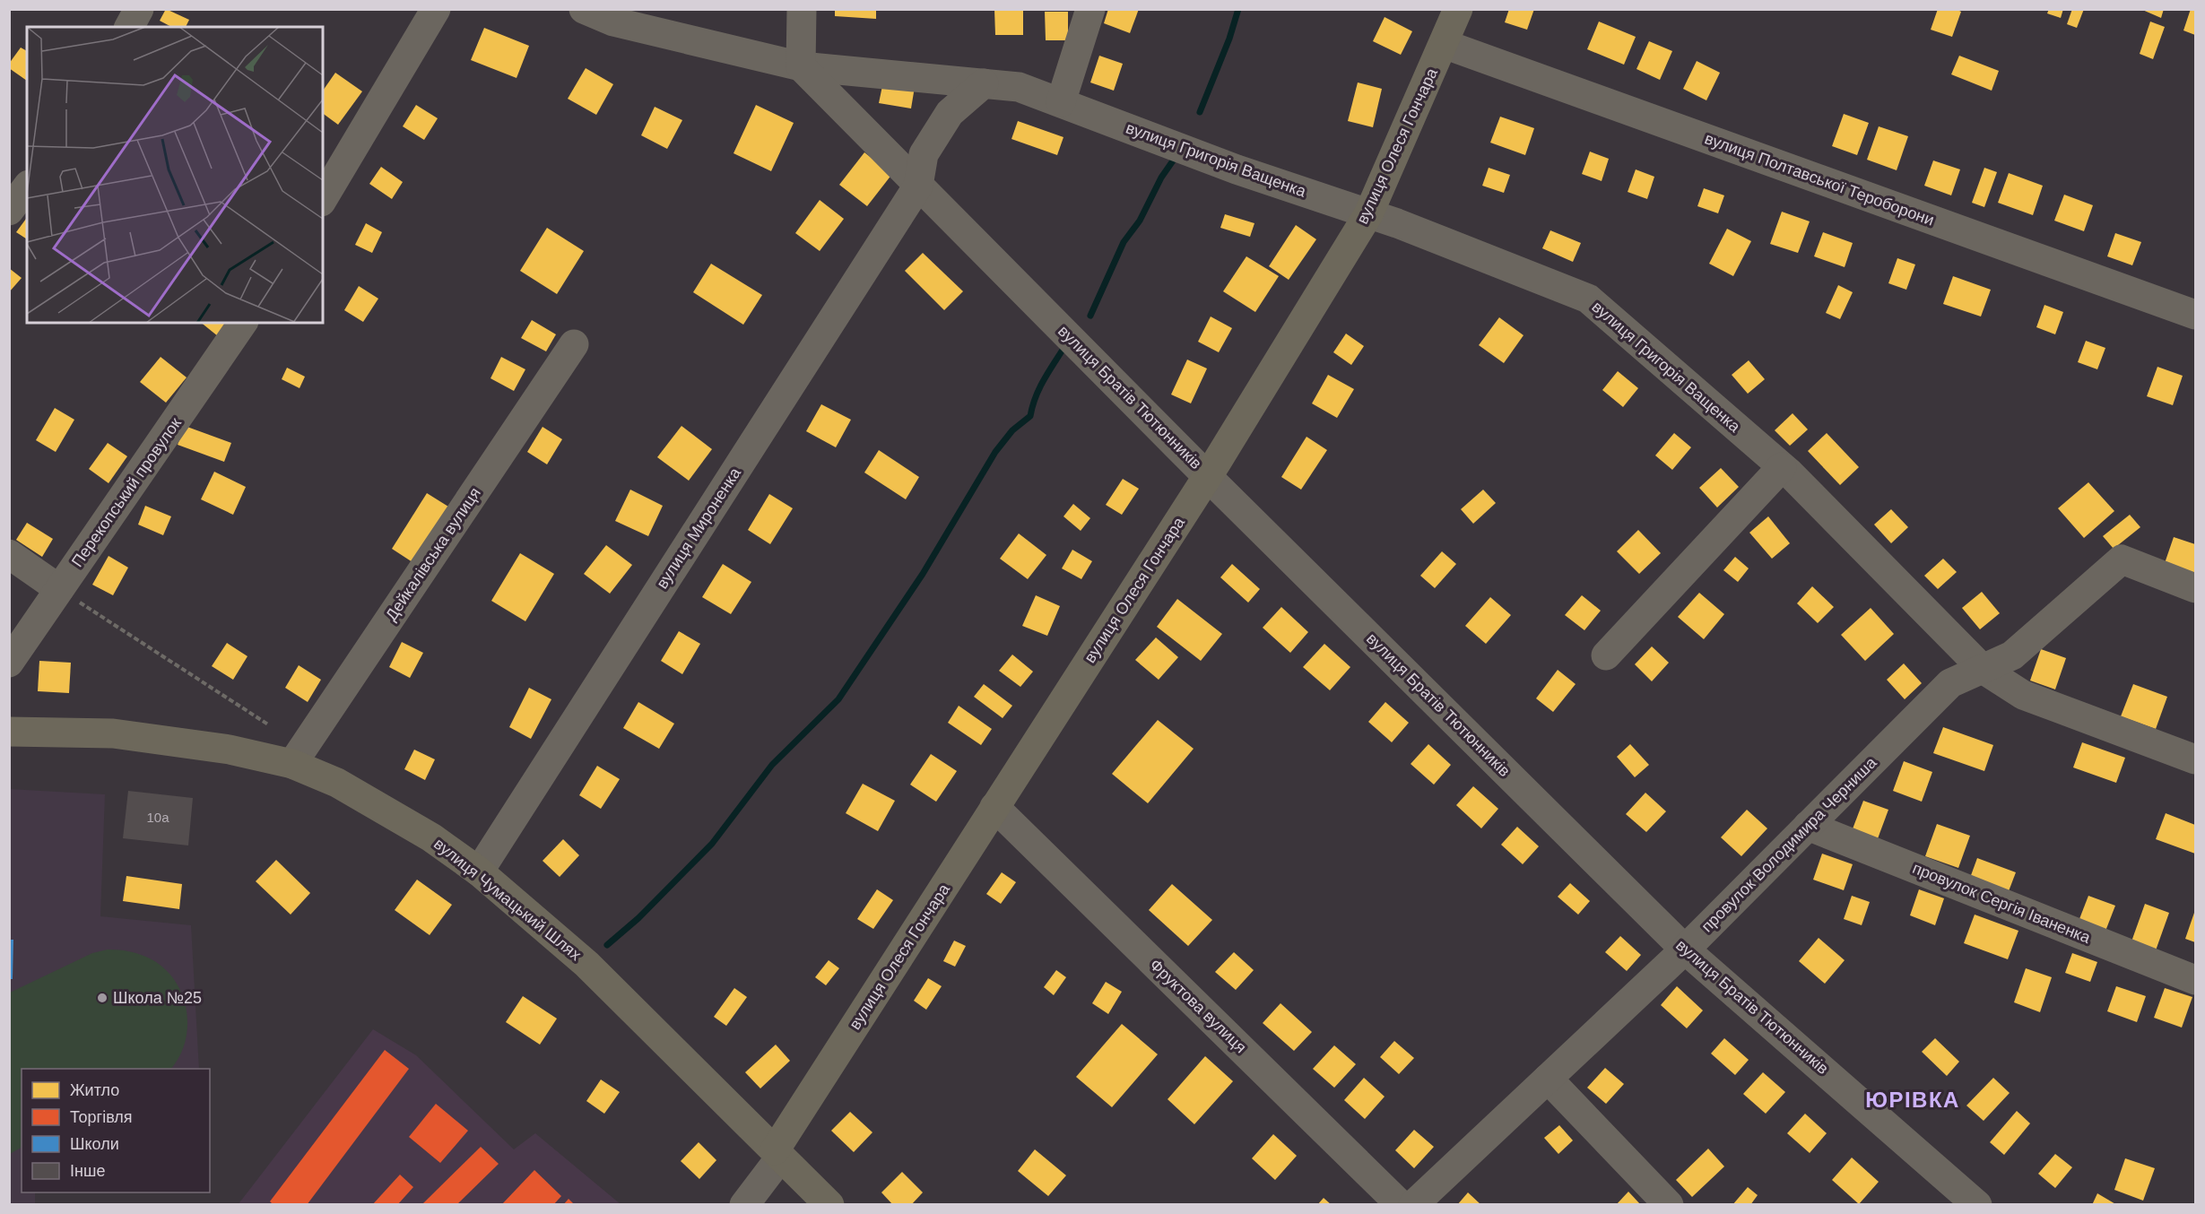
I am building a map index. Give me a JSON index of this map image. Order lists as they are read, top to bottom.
{
  "streets": {
    "main road": ["вулиця Олеся Гончара", "вулиця Чумацький Шлях"],
    "street": [
      "вулиця Григорія Ващенка",
      "вулиця Полтавської Тероборони",
      "вулиця Братів Тютюнників",
      "Перекопський провулок",
      "вулиця Мироненка",
      "Дейкалівська вулиця",
      "провулок Володимира Черниша",
      "провулок Сергія Іваненка",
      "Фруктова вулиця"
    ]
  },
  "crossings": [
    ["вулиця Олеся Гончара", "вулиця Григорія Ващенка"],
    ["вулиця Олеся Гончара", "вулиця Полтавської Тероборони"],
    ["вулиця Олеся Гончара", "вулиця Братів Тютюнників"],
    ["вулиця Олеся Гончара", "вулиця Чумацький Шлях"],
    ["вулиця Олеся Гончара", "Фруктова вулиця"],
    ["вулиця Григорія Ващенка", "вулиця Братів Тютюнників"],
    ["вулиця Григорія Ващенка", "провулок Володимира Черниша"],
    ["вулиця Братів Тютюнників", "вулиця Мироненка"],
    ["вулиця Братів Тютюнників", "провулок Володимира Черниша"],
    ["вулиця Мироненка", "вулиця Чумацький Шлях"],
    ["Дейкалівська вулиця", "вулиця Чумацький Шлях"],
    ["провулок Володимира Черниша", "провулок Сергія Іваненка"]
  ],
  "districts": ["ЮРІВКА"],
  "places": ["Школа №25"],
  "house_numbers": ["10а"],
  "legend": [
    "Житло",
    "Торгівля",
    "Школи",
    "Інше"
  ]
}
